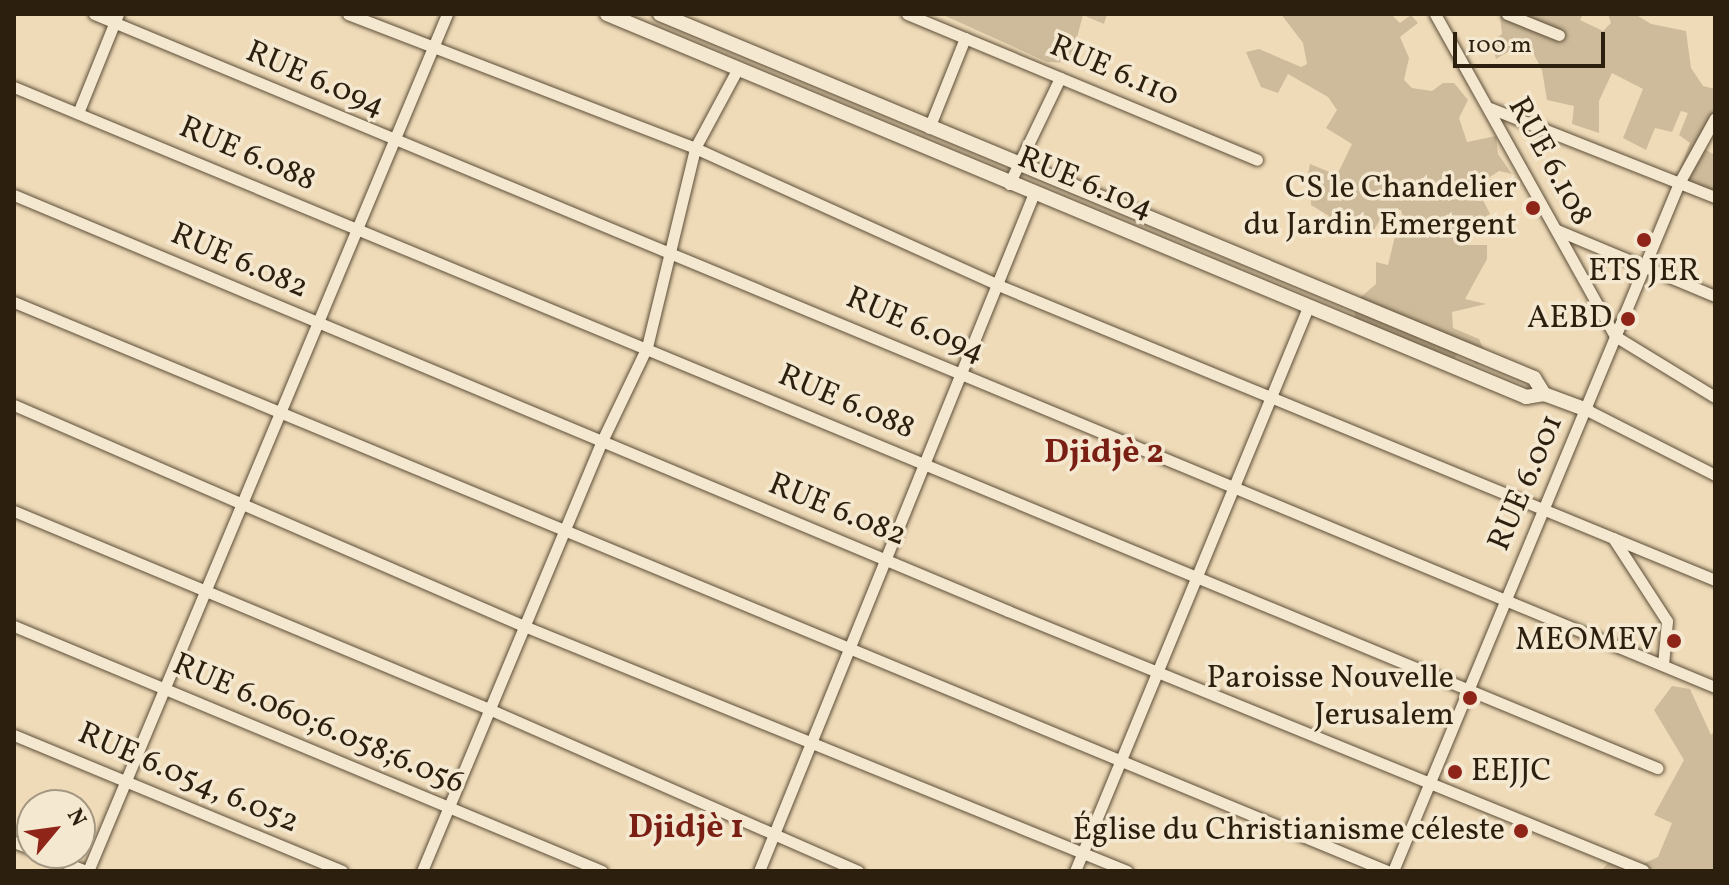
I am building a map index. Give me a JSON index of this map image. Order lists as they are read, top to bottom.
{
  "streets": {
    "street": [
      "RUE 6.110",
      "RUE 6.094",
      "RUE 6.088",
      "RUE 6.108",
      "RUE 6.104",
      "RUE 6.082",
      "RUE 6.001",
      "RUE 6.060;6.058;6.056",
      "RUE 6.054, 6.052"
    ]
  },
  "crossings": [
    ["RUE 6.094", "RUE 6.001"],
    ["RUE 6.088", "RUE 6.001"],
    ["RUE 6.108", "RUE 6.001"],
    ["RUE 6.104", "RUE 6.001"],
    ["RUE 6.082", "RUE 6.001"]
  ],
  "districts": ["Djidjè 2", "Djidjè 1"],
  "places": [
    "CS le Chandelier du Jardin Emergent",
    "ETS JER",
    "AEBD",
    "MEOMEV",
    "Paroisse Nouvelle Jerusalem",
    "EEJJC",
    "Église du Christianisme céleste"
  ],
  "scale_bar": "100 m",
  "north": "top right"
}
